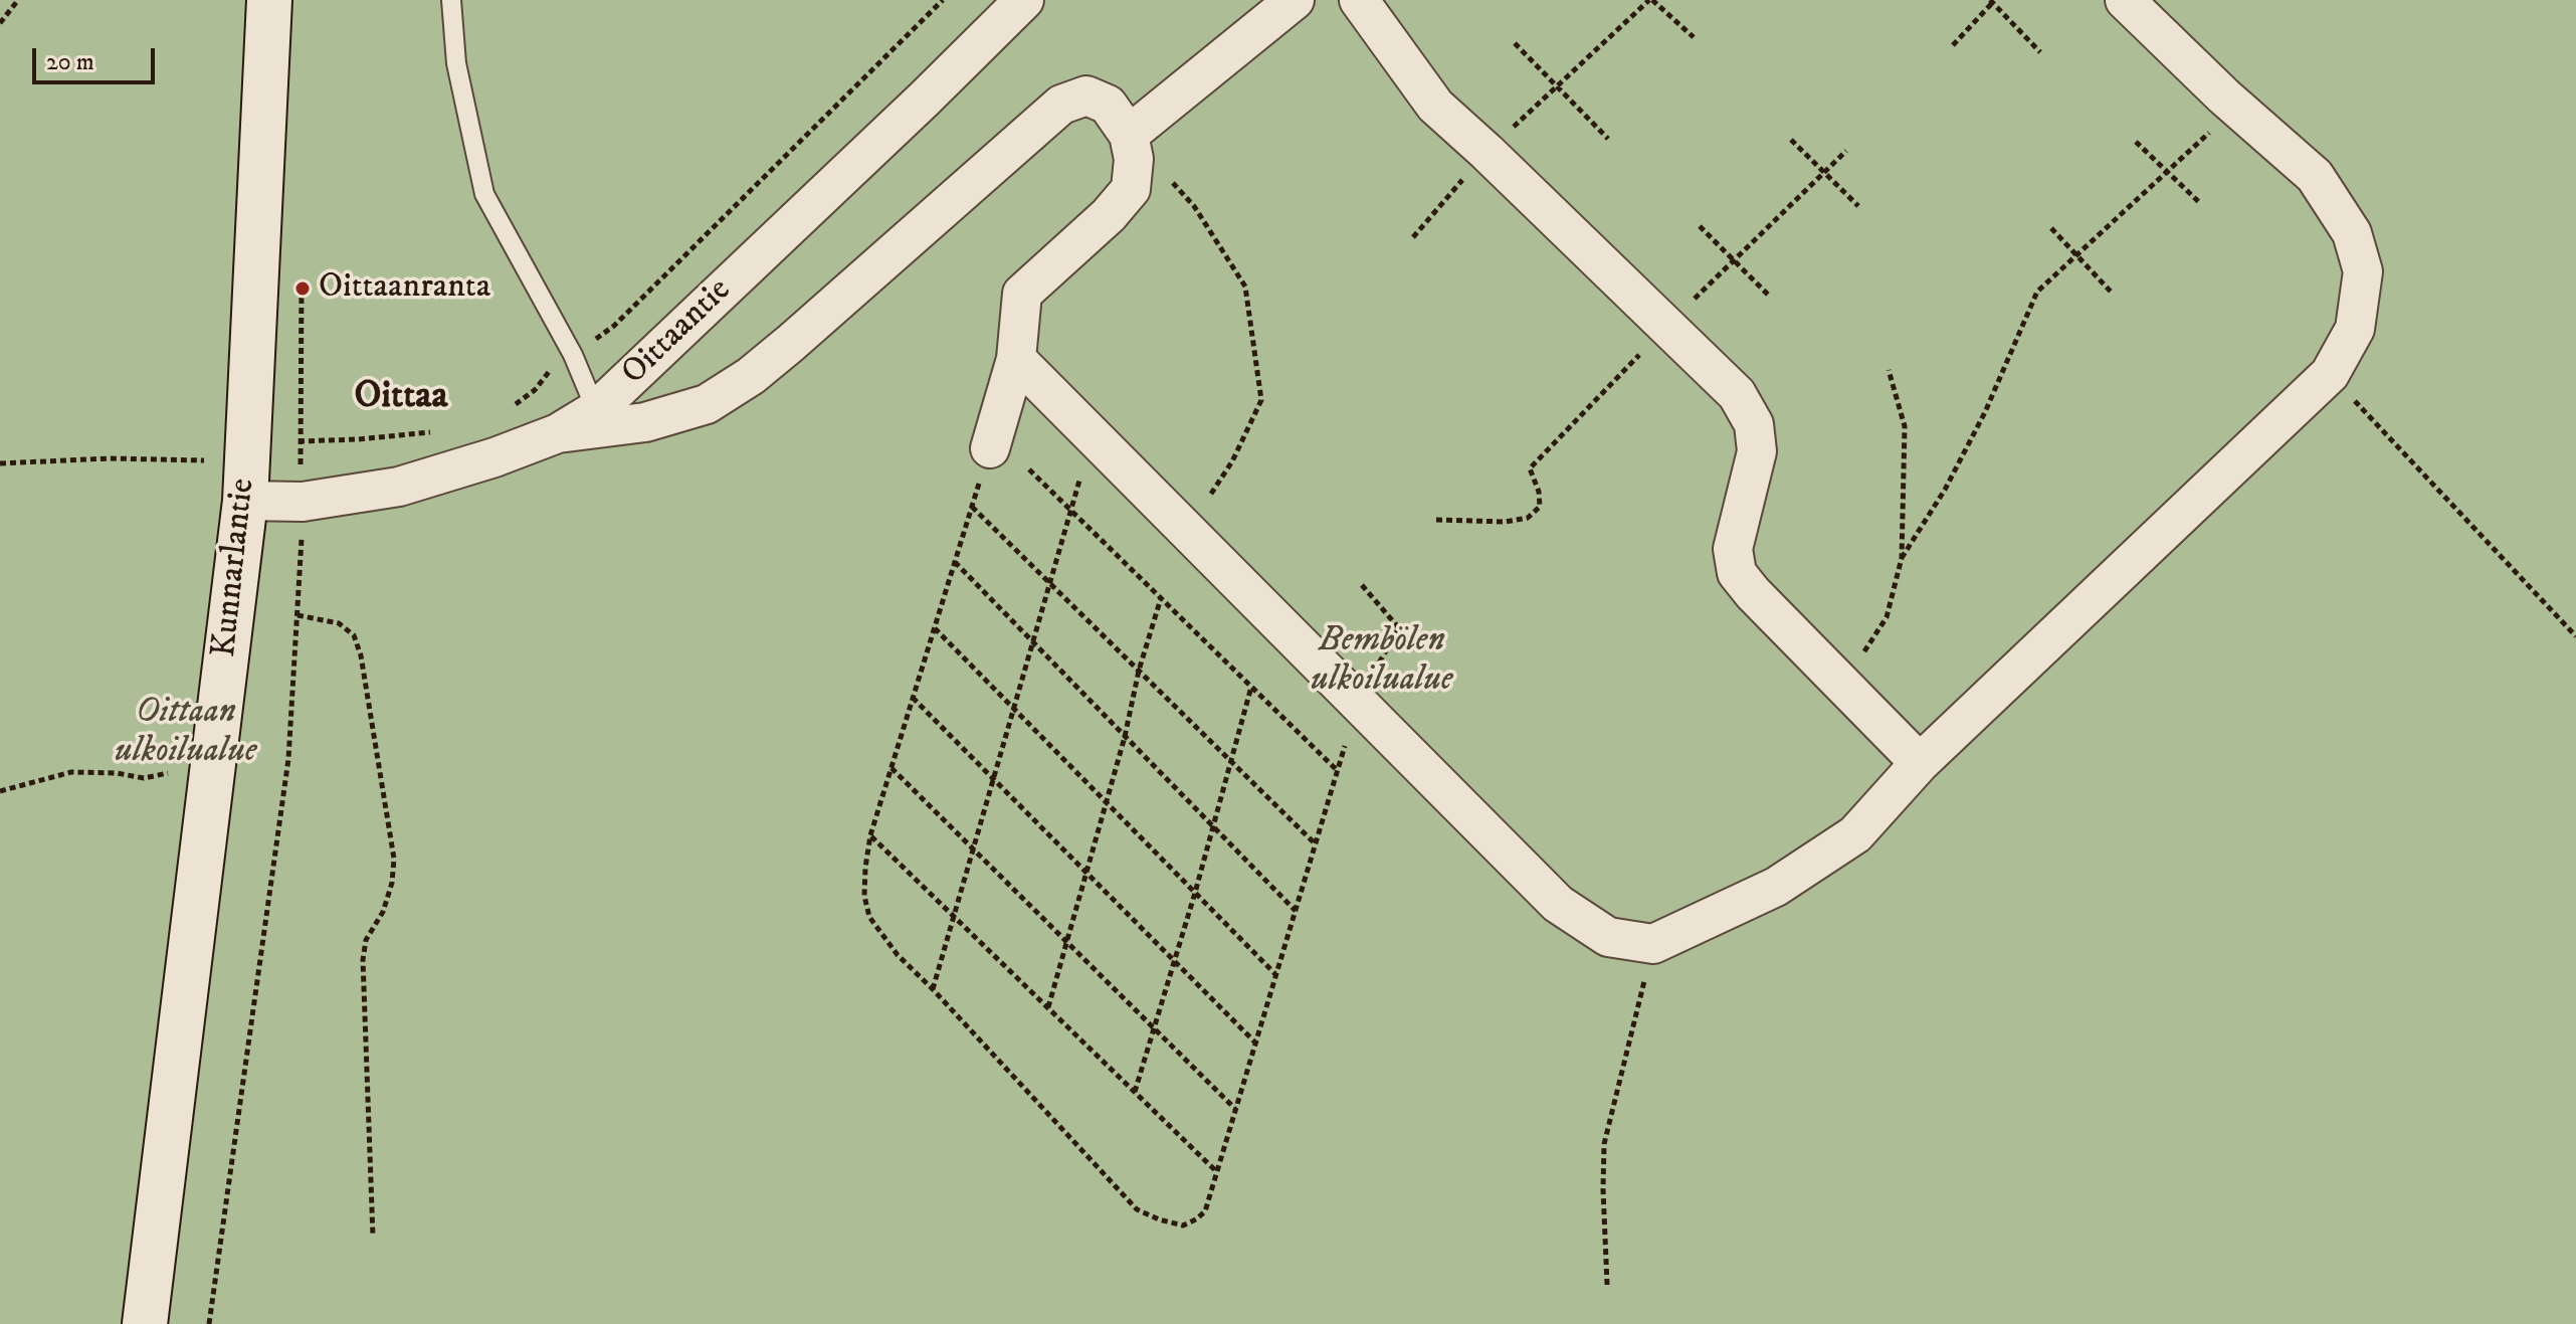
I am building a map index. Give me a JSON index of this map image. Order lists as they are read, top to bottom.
{
  "streets": {
    "main road": ["Kunnarlantie"],
    "street": ["Oittaantie"]
  },
  "crossings": [
    ["Oittaantie", "Kunnarlantie"]
  ],
  "districts": ["Oittaa"],
  "parks": ["Bembölen ulkoilualue", "Oittaan ulkoilualue"],
  "places": ["Oittaanranta"],
  "scale_bar": "20 m"
}
